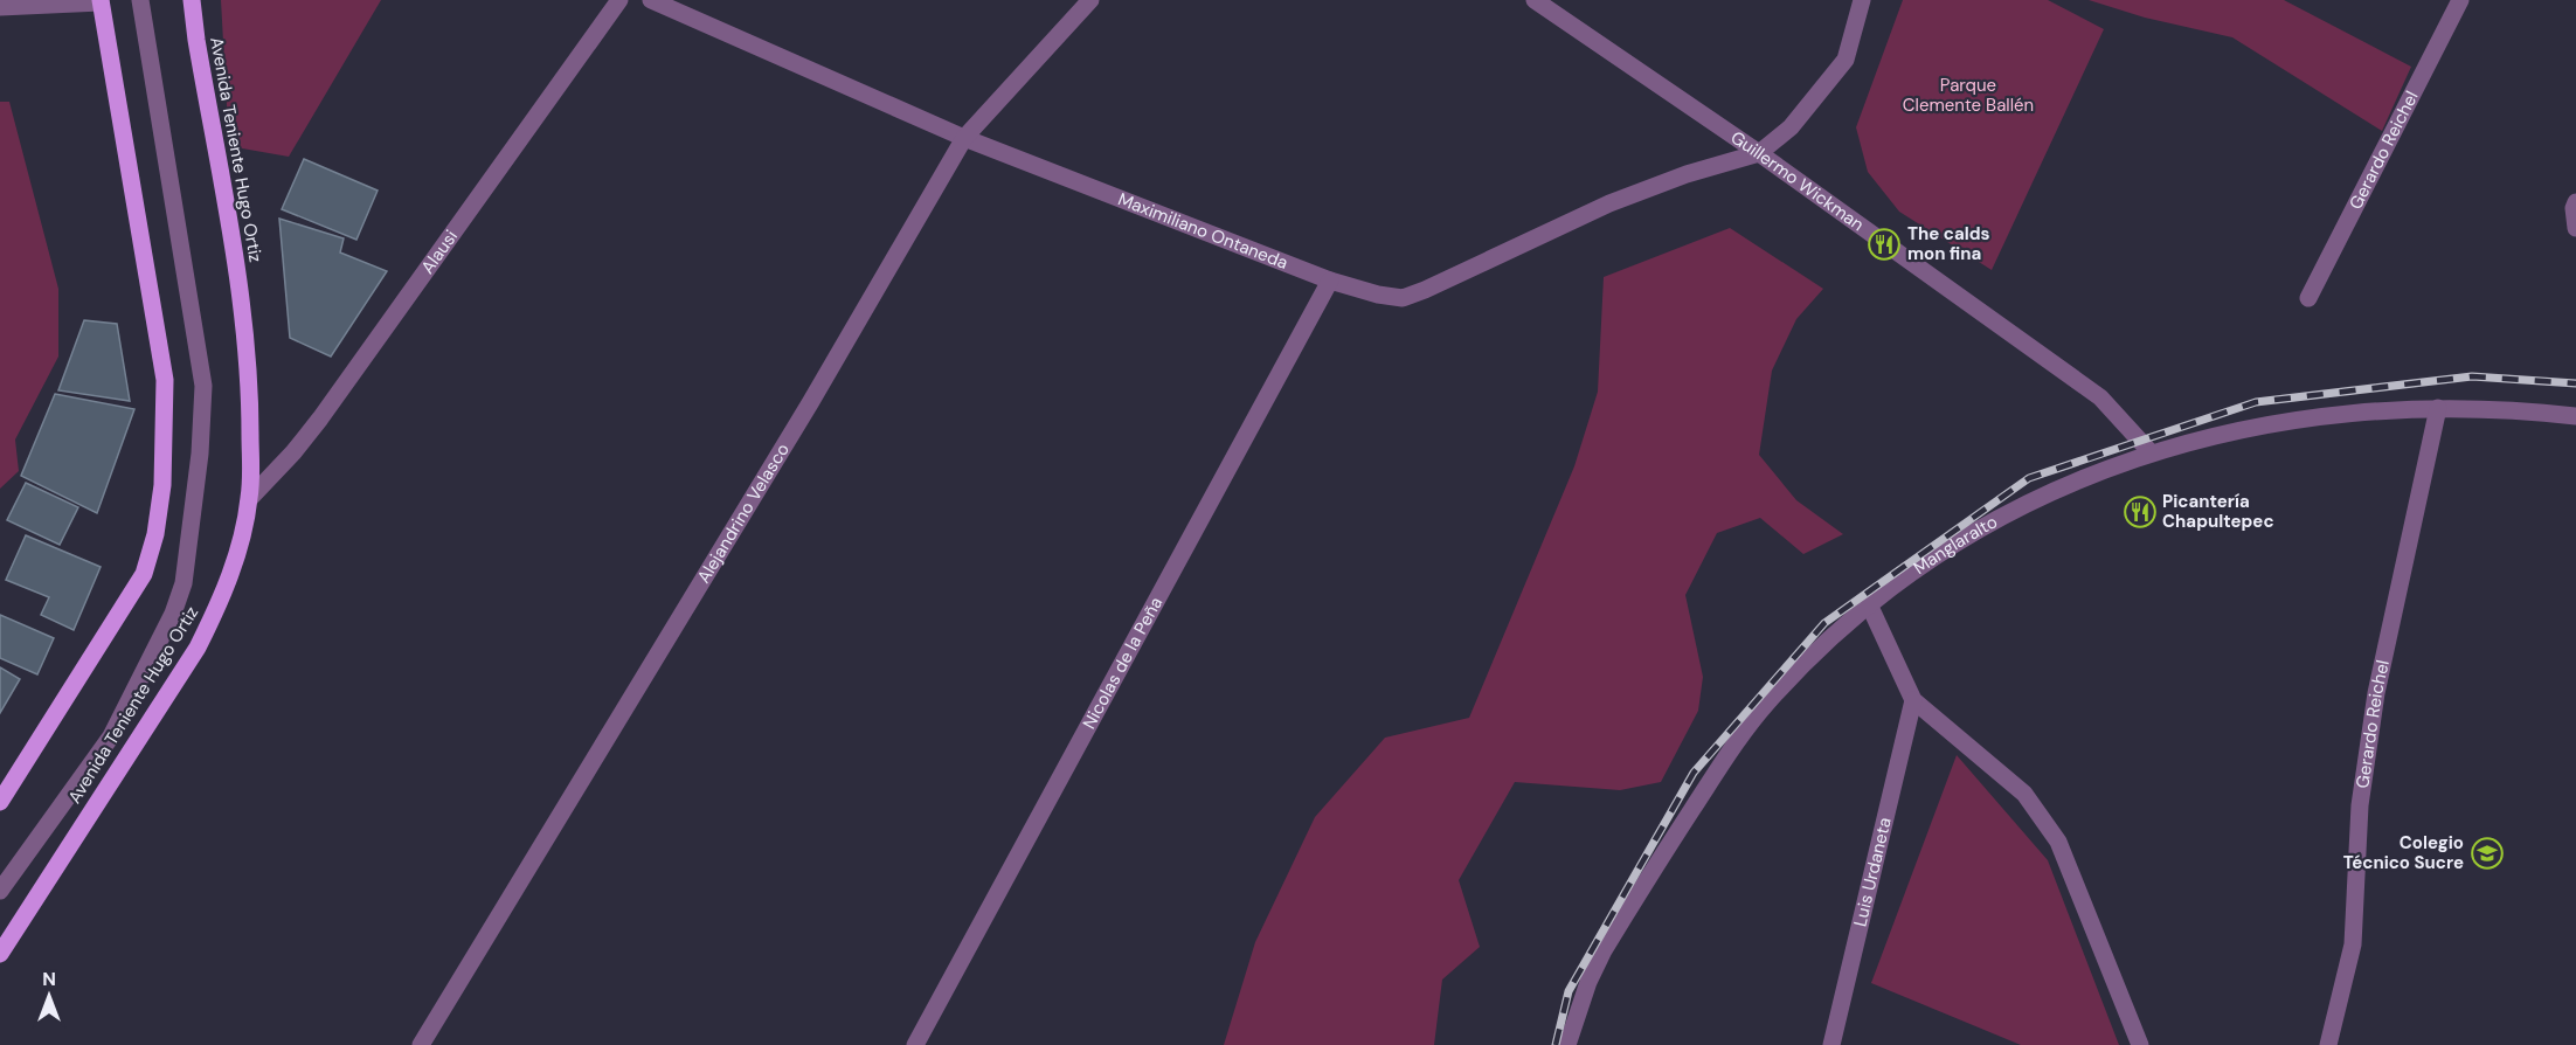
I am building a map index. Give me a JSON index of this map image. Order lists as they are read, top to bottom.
{
  "streets": {
    "main road": ["Avenida Teniente Hugo Ortiz"],
    "street": [
      "Gerardo Reichel",
      "Guillermo Wickman",
      "Maximiliano Ontaneda",
      "Alausi",
      "Alejandrino Velasco",
      "Manglaralto",
      "Nicolas de la Peña",
      "Luis Urdaneta"
    ]
  },
  "crossings": [
    ["Avenida Teniente Hugo Ortiz", "Alausi"],
    ["Gerardo Reichel", "Manglaralto"],
    ["Guillermo Wickman", "Maximiliano Ontaneda"],
    ["Guillermo Wickman", "Manglaralto"],
    ["Maximiliano Ontaneda", "Alejandrino Velasco"],
    ["Maximiliano Ontaneda", "Nicolas de la Peña"]
  ],
  "parks": ["Parque Clemente Ballén"],
  "places": {
    "restaurant": ["The calds mon fina", "Picantería Chapultepec"],
    "school or university": ["Colegio Técnico Sucre"]
  },
  "north": "top"
}
